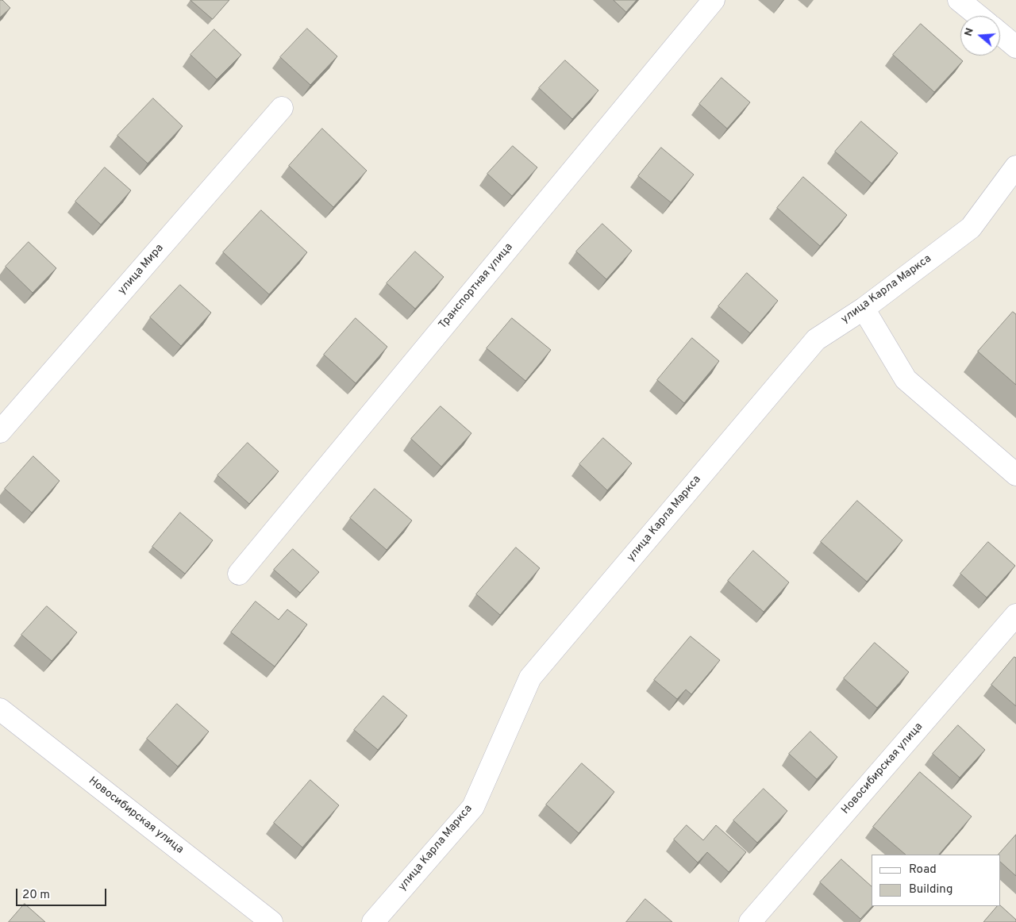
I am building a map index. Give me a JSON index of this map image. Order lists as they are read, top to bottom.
{
  "streets": {
    "street": [
      "улица Мира",
      "Транспортная улица",
      "улица Карла Маркса",
      "Новосибирская улица"
    ]
  },
  "legend": ["Road", "Building"],
  "scale_bar": "20 m",
  "north": "left"
}
